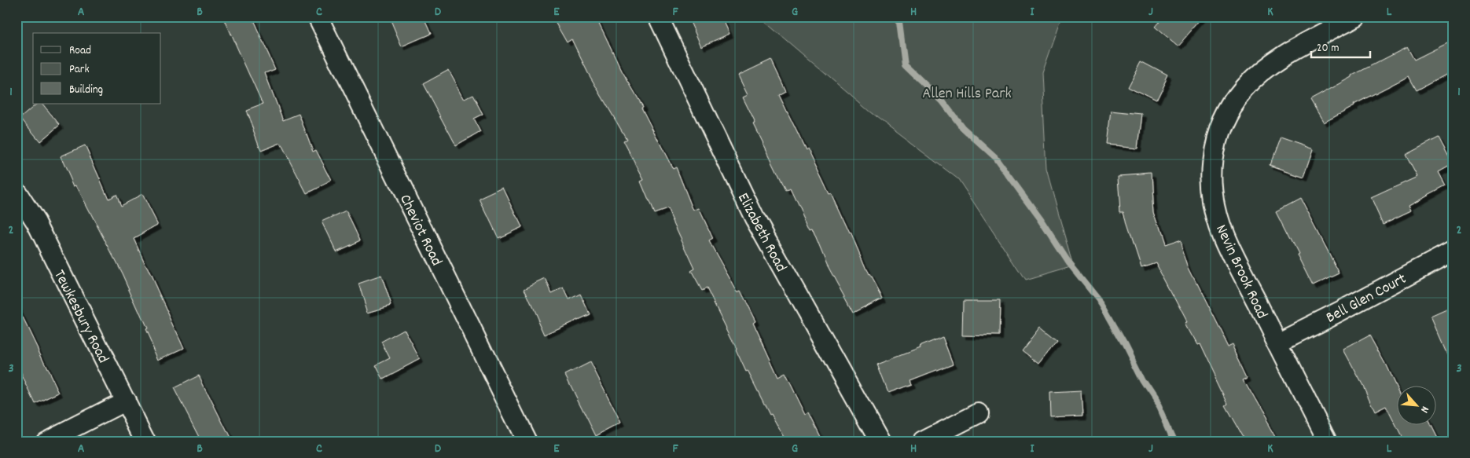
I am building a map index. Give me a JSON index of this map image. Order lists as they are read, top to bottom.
{
  "streets": {
    "street": [
      "Cheviot Road",
      "Elizabeth Road",
      "Nevin Brook Road",
      "Bell Glen Court",
      "Tewkesbury Road"
    ]
  },
  "crossings": [
    ["Nevin Brook Road", "Bell Glen Court"]
  ],
  "parks": ["Allen Hills Park"],
  "legend": ["Road", "Park", "Building"],
  "scale_bar": "20 m",
  "north": "bottom right",
  "grid": {
    "columns": [
      "A",
      "B",
      "C",
      "D",
      "E",
      "F",
      "G",
      "H",
      "I",
      "J",
      "K",
      "L"
    ],
    "rows": ["1", "2", "3"]
  }
}
